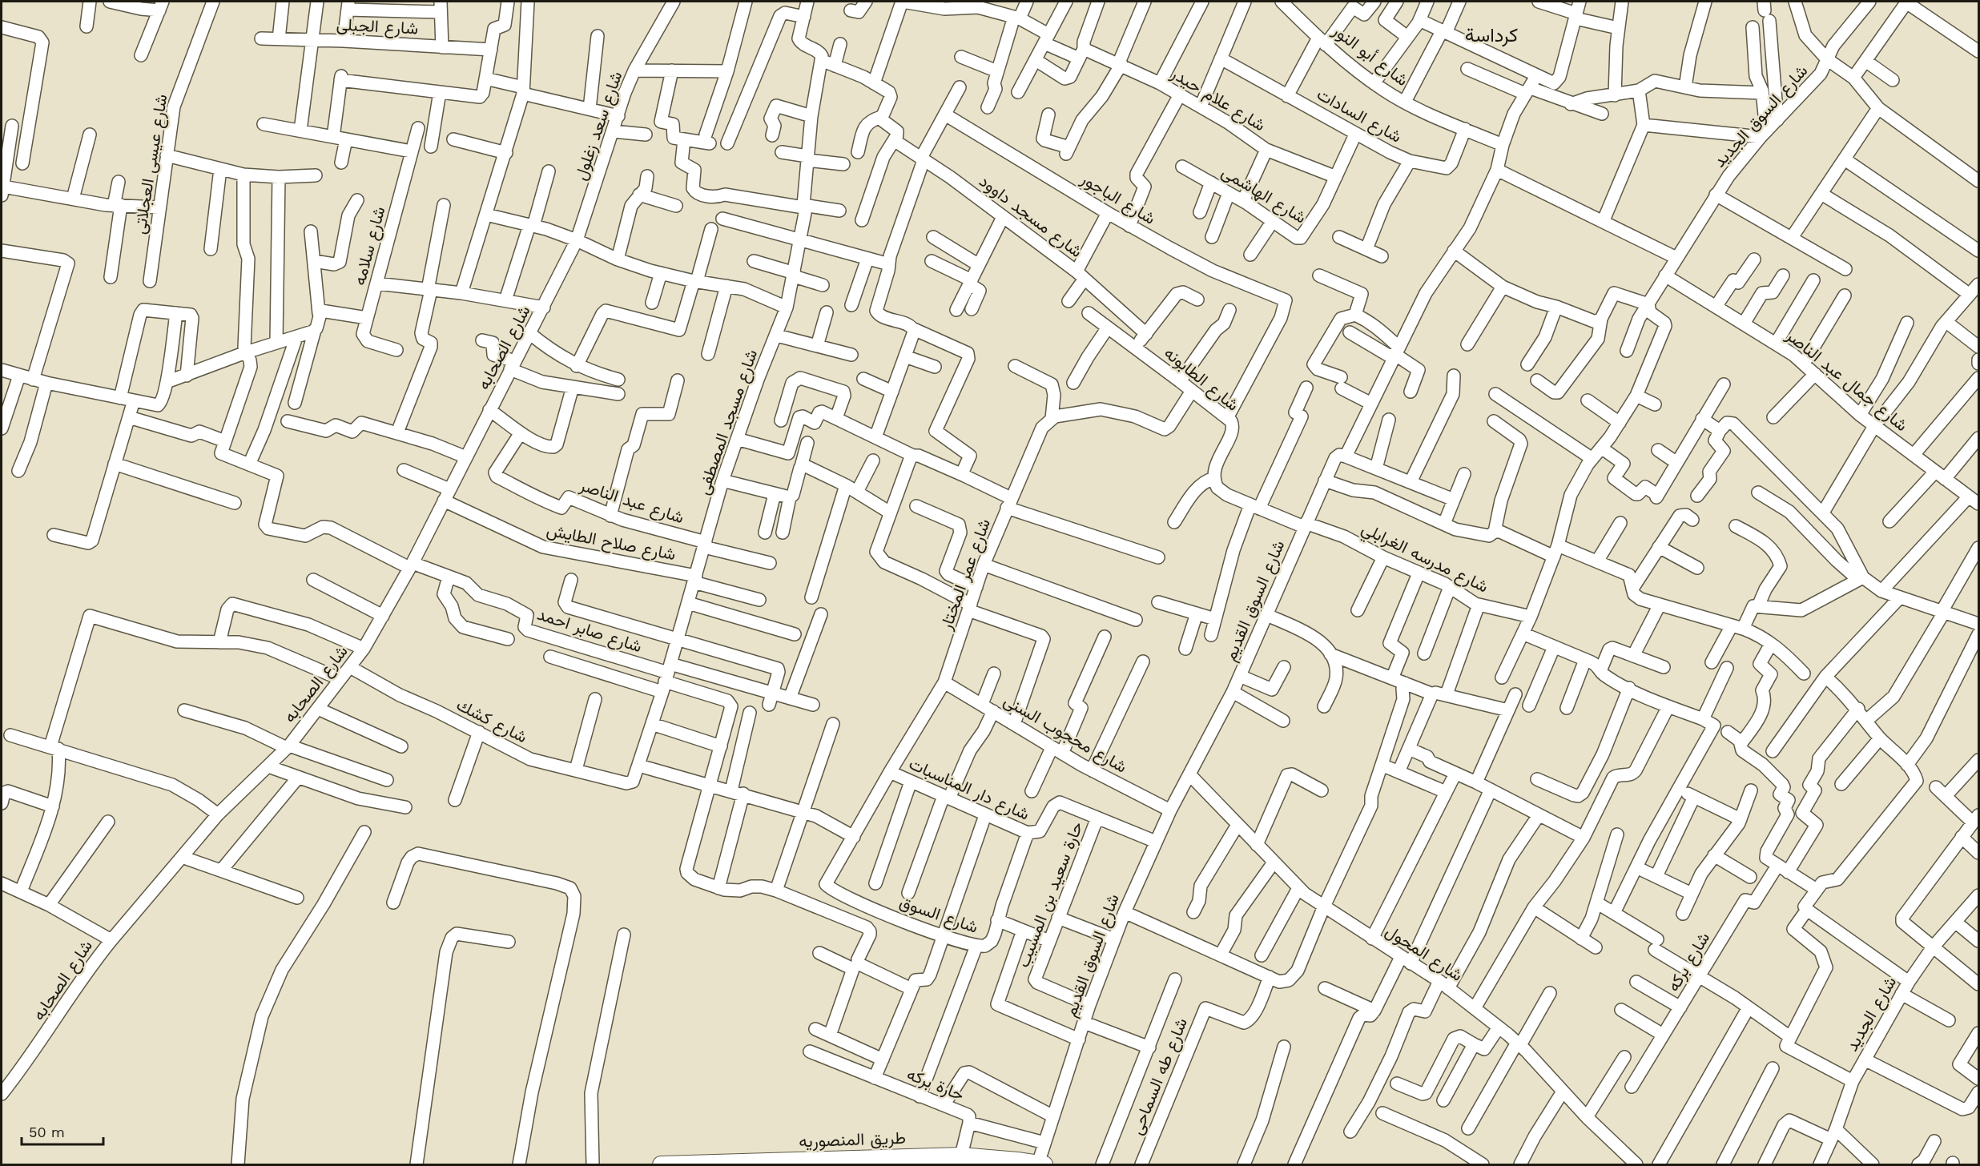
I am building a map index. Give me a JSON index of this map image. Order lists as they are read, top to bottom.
{
  "streets": {
    "main road": ["طريق المنصوريه"],
    "street": [
      "شارع الجبلى",
      "شارع أبو النور",
      "شارع علام حيدر",
      "شارع السادات",
      "شارع السوق الجديد",
      "شارع سعد زغلول",
      "شارع عيسى العجلاتى",
      "شارع الهاشمى",
      "شارع الباجور",
      "شارع مسجد داوود",
      "شارع سلامه",
      "شارع الصحابه",
      "شارع الطابونه",
      "شارع جمال عبد الناصر",
      "شارع مسجد المصطفى",
      "شارع عبد الناصر",
      "شارع صلاح الطايش",
      "شارع مدرسه الغرابلي",
      "شارع عمر المختار",
      "شارع السوق القديم",
      "شارع صابر احمد",
      "شارع كشك",
      "شارع محجوب السنى",
      "شارع دار المناسبات",
      "حارة سعيد بن المسيب",
      "شارع السوق",
      "شارع المحول",
      "شارع بركه",
      "شارع الجديد",
      "شارع طه السماحى",
      "حارة بركه"
    ]
  },
  "crossings": [
    ["شارع أبو النور", "شارع السادات"],
    ["شارع أبو النور", "شارع السوق القديم"],
    ["شارع علام حيدر", "شارع الهاشمى"],
    ["شارع السادات", "شارع الهاشمى"],
    ["شارع السوق الجديد", "شارع جمال عبد الناصر"],
    ["شارع سعد زغلول", "شارع الصحابه"],
    ["شارع الباجور", "شارع الطابونه"],
    ["شارع الصحابه", "شارع صلاح الطايش"],
    ["شارع الصحابه", "شارع صابر احمد"],
    ["شارع الصحابه", "شارع كشك"],
    ["شارع مسجد المصطفى", "شارع عبد الناصر"],
    ["شارع مسجد المصطفى", "شارع صلاح الطايش"],
    ["شارع مسجد المصطفى", "شارع صابر احمد"],
    ["شارع مسجد المصطفى", "شارع كشك"],
    ["شارع مدرسه الغرابلي", "شارع السوق القديم"],
    ["شارع عمر المختار", "شارع محجوب السنى"],
    ["شارع عمر المختار", "شارع دار المناسبات"],
    ["شارع عمر المختار", "شارع السوق"],
    ["شارع السوق القديم", "شارع محجوب السنى"],
    ["شارع السوق القديم", "شارع دار المناسبات"],
    ["شارع السوق القديم", "حارة سعيد بن المسيب"],
    ["شارع السوق القديم", "شارع المحول"],
    ["شارع السوق القديم", "حارة بركه"],
    ["شارع السوق القديم", "طريق المنصوريه"],
    ["شارع دار المناسبات", "حارة سعيد بن المسيب"],
    ["شارع دار المناسبات", "شارع السوق"]
  ],
  "districts": ["كرداسة"],
  "scale_bar": "50 m"
}
